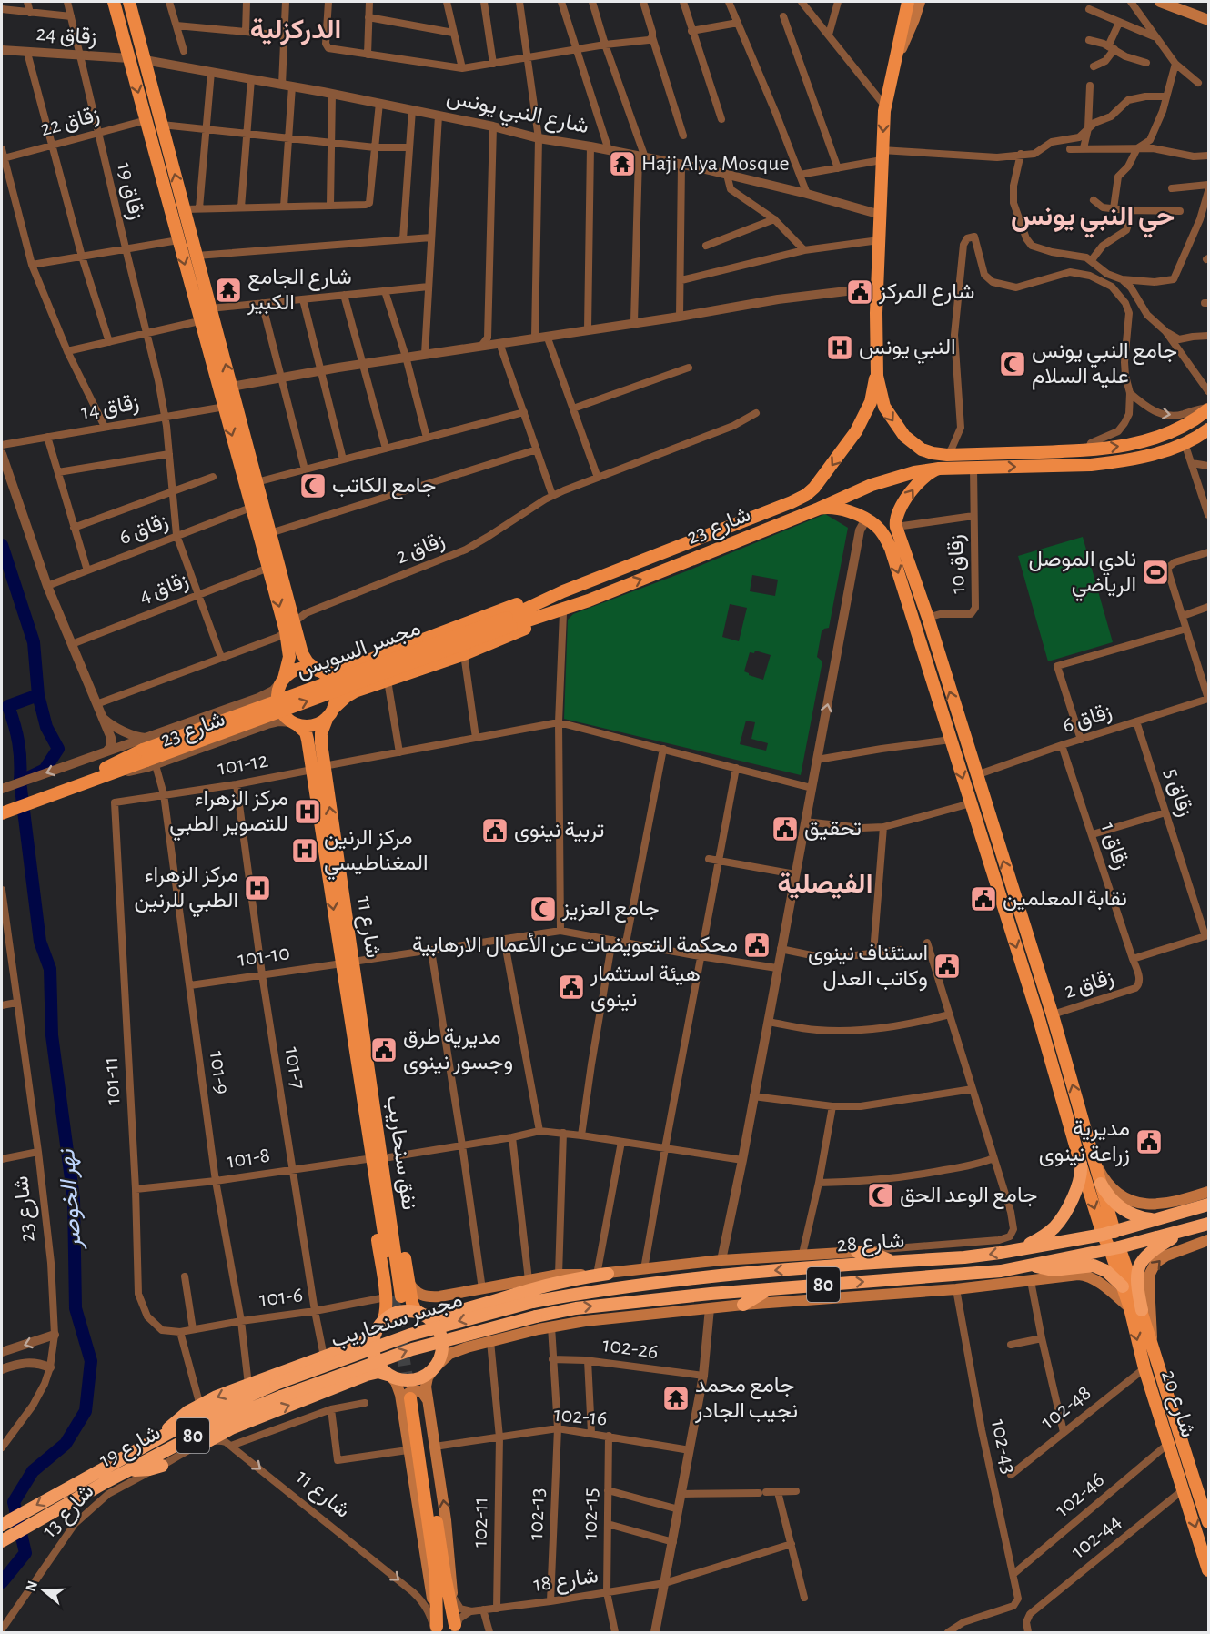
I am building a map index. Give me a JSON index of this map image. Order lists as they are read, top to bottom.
{
  "streets": {
    "highway": [
      "شارع 28",
      "80",
      "مجسر سنحاريب",
      "شارع 19"
    ],
    "main road": [
      "شارع 23",
      "مجسر السويس",
      "شارع 11",
      "نفق سنحاريب",
      "شارع 20"
    ],
    "street": [
      "زقاق 24",
      "شارع النبي يونس",
      "زقاق 22",
      "زقاق 19",
      "زقاق 14",
      "زقاق 6",
      "زقاق 2",
      "زقاق 10",
      "زقاق 4",
      "101-12",
      "زقاق 5",
      "زقاق 1",
      "101-10",
      "101-7",
      "101-9",
      "101-11",
      "101-8",
      "101-6",
      "102-26",
      "102-48",
      "102-16",
      "102-43",
      "102-46",
      "شارع 13",
      "102-13",
      "102-15",
      "102-11",
      "102-44",
      "شارع 18"
    ]
  },
  "crossings": [
    ["زقاق 24", "زقاق 19"],
    ["زقاق 22", "زقاق 19"],
    ["زقاق 19", "زقاق 14"],
    ["زقاق 19", "زقاق 6"],
    ["زقاق 19", "زقاق 2"],
    ["زقاق 19", "زقاق 4"],
    ["شارع 23", "زقاق 10"],
    ["شارع 23", "مجسر السويس"],
    ["شارع 23", "شارع 11"],
    ["شارع 23", "101-9"],
    ["زقاق 6", "زقاق 5"],
    ["زقاق 6", "زقاق 1"],
    ["زقاق 2", "زقاق 5"],
    ["زقاق 2", "زقاق 1"],
    ["مجسر السويس", "101-9"],
    ["101-12", "شارع 11"],
    ["101-12", "101-7"],
    ["101-12", "101-9"],
    ["101-12", "101-11"],
    ["شارع 11", "101-10"],
    ["شارع 11", "نفق سنحاريب"],
    ["101-10", "101-7"],
    ["101-10", "101-9"],
    ["101-7", "101-8"],
    ["101-7", "101-6"],
    ["101-9", "101-8"],
    ["101-9", "101-6"],
    ["101-11", "101-8"],
    ["101-11", "101-6"],
    ["نفق سنحاريب", "101-6"],
    ["شارع 28", "مجسر سنحاريب"],
    ["شارع 28", "شارع 20"],
    ["مجسر سنحاريب", "شارع 19"],
    ["102-26", "102-13"],
    ["شارع 20", "102-48"],
    ["شارع 20", "102-46"],
    ["شارع 20", "102-44"],
    ["102-16", "102-13"],
    ["102-16", "102-15"],
    ["102-16", "102-11"],
    ["102-43", "102-46"],
    ["102-13", "شارع 18"],
    ["102-15", "شارع 18"],
    ["102-11", "شارع 18"]
  ],
  "one_way": ["شارع 11"],
  "districts": ["الدركزلية", "حي النبي يونس", "الفيصلية"],
  "water": ["نهر الخوصر"],
  "places": {
    "temple": ["Haji Alya Mosque", "شارع الجامع الكبير", "جامع محمد نجيب الجادر"],
    "public building": [
      "شارع المركز",
      "تحقيق",
      "تربية نينوى",
      "نقابة المعلمين",
      "محكمة التعويضات عن الأعمال الارهابية",
      "استئناف نينوى وكاتب العدل",
      "هيئة استثمار نينوى",
      "مديرية طرق وجسور نينوى",
      "مديرية زراعة نينوى"
    ],
    "hospital": [
      "النبي يونس",
      "مركز الزهراء للتصوير الطبي",
      "مركز الرنين المغناطيسي",
      "مركز الزهراء الطبي للرنين"
    ],
    "mosque": [
      "جامع النبي يونس عليه السلام",
      "جامع الكاتب",
      "جامع العزيز",
      "جامع الوعد الحق"
    ],
    "sports": ["نادي الموصل الرياضي"]
  },
  "north": "left"
}
